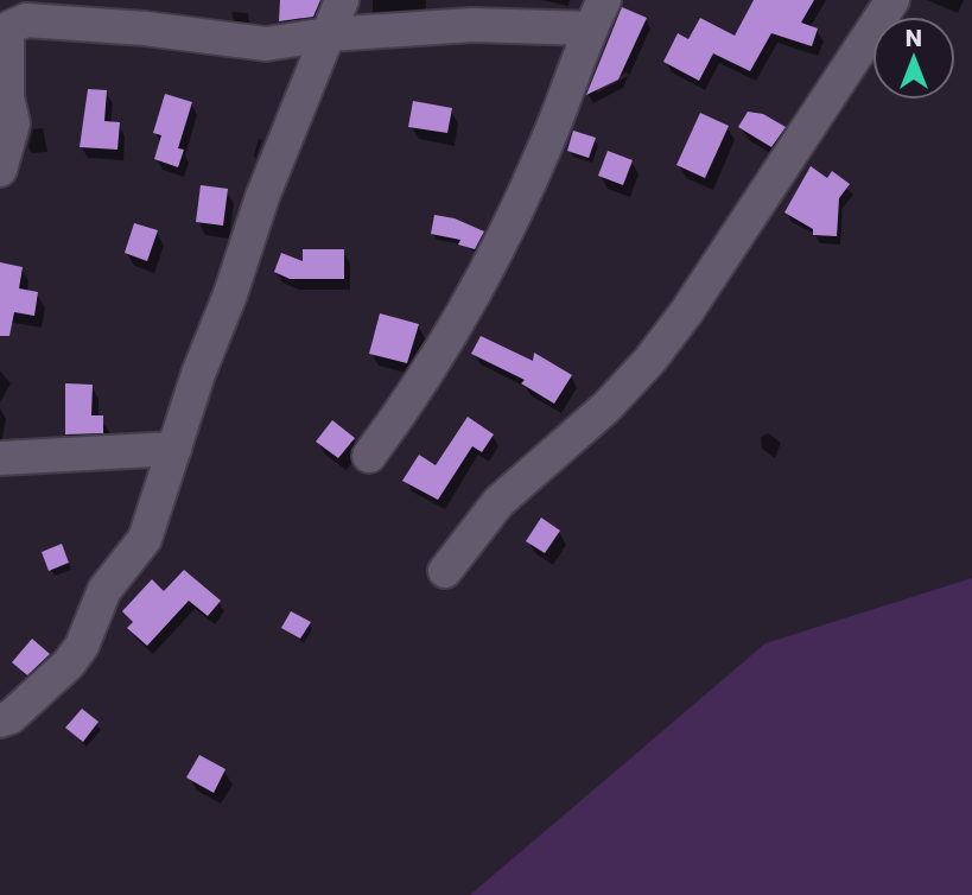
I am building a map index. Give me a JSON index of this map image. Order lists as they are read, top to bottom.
{
  "north": "top"
}
